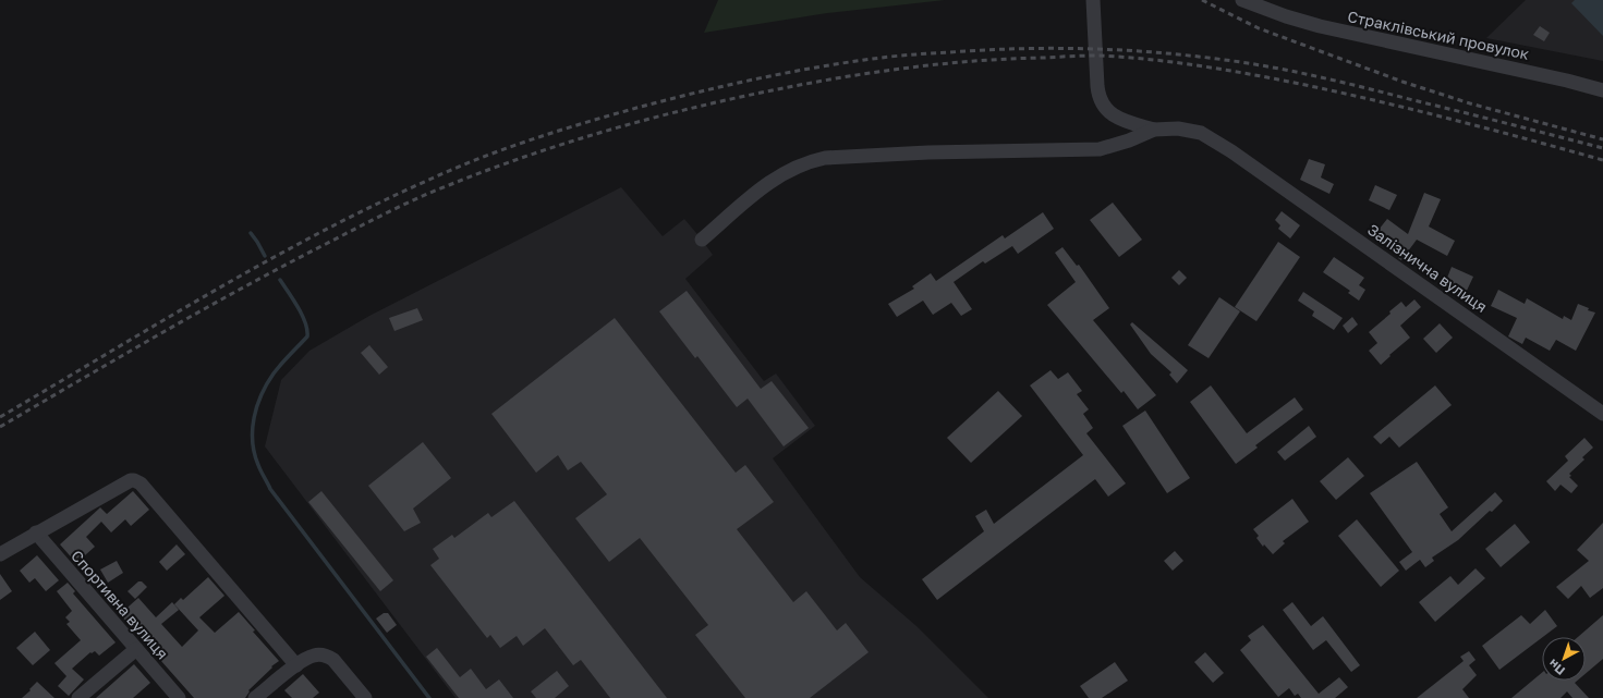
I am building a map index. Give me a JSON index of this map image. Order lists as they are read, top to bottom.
{
  "streets": {
    "street": ["Страклівський провулок", "Залізнична вулиця", "Спортивна вулиця"]
  },
  "north": "bottom left"
}
